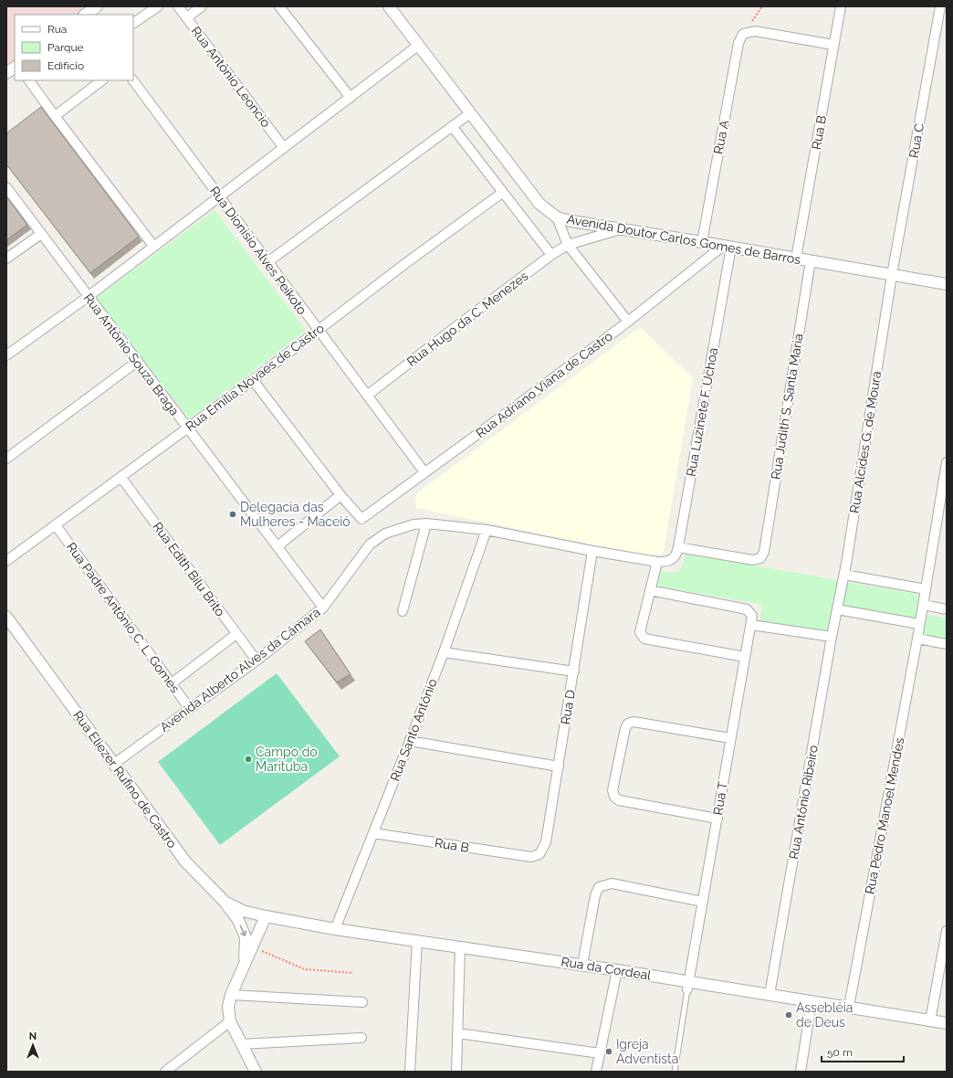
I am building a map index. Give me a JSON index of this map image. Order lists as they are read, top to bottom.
{
  "streets": {
    "street": [
      "Rua Antônio Leoncio",
      "Rua B",
      "Rua A",
      "Rua C",
      "Avenida Doutor Carlos Gomes de Barros",
      "Rua Dionisio Alves Peikoto",
      "Rua Hugo da C. Menezes",
      "Rua Antônio Souza Braga",
      "Rua Emília Novaes de Castro",
      "Rua Adriano Viana de Castro",
      "Rua Judith S. Santa Maria",
      "Rua Luzinete F. Uchoa",
      "Rua Alcides G. de Moura",
      "Rua Edith Bilu Brito",
      "Rua Padre Antônio C. L. Gomes",
      "Avenida Alberto Alves da Câmara",
      "Rua D",
      "Rua Santo Antônio",
      "Rua Eliezer Rufino de Castro",
      "Rua T",
      "Rua Antônio Ribeiro",
      "Rua Pedro Manoel Mendes",
      "Rua da Cordeal"
    ]
  },
  "crossings": [
    ["Rua B", "Avenida Doutor Carlos Gomes de Barros"],
    ["Rua B", "Rua D"],
    ["Rua B", "Rua Santo Antônio"],
    ["Rua A", "Avenida Doutor Carlos Gomes de Barros"],
    ["Rua C", "Avenida Doutor Carlos Gomes de Barros"],
    ["Rua C", "Rua Alcides G. de Moura"],
    ["Avenida Doutor Carlos Gomes de Barros", "Rua Hugo da C. Menezes"],
    ["Avenida Doutor Carlos Gomes de Barros", "Rua Adriano Viana de Castro"],
    ["Avenida Doutor Carlos Gomes de Barros", "Rua Judith S. Santa Maria"],
    ["Avenida Doutor Carlos Gomes de Barros", "Rua Luzinete F. Uchoa"],
    ["Avenida Doutor Carlos Gomes de Barros", "Rua Alcides G. de Moura"],
    ["Rua Dionisio Alves Peikoto", "Rua Hugo da C. Menezes"],
    ["Rua Dionisio Alves Peikoto", "Rua Emília Novaes de Castro"],
    ["Rua Dionisio Alves Peikoto", "Rua Adriano Viana de Castro"],
    ["Rua Antônio Souza Braga", "Rua Emília Novaes de Castro"],
    ["Rua Antônio Souza Braga", "Avenida Alberto Alves da Câmara"],
    ["Rua Emília Novaes de Castro", "Rua Edith Bilu Brito"],
    ["Rua Emília Novaes de Castro", "Rua Padre Antônio C. L. Gomes"],
    ["Rua Adriano Viana de Castro", "Rua Luzinete F. Uchoa"],
    ["Rua Judith S. Santa Maria", "Rua Luzinete F. Uchoa"],
    ["Rua Luzinete F. Uchoa", "Avenida Alberto Alves da Câmara"],
    ["Rua Alcides G. de Moura", "Rua Antônio Ribeiro"],
    ["Rua Edith Bilu Brito", "Avenida Alberto Alves da Câmara"],
    ["Rua Padre Antônio C. L. Gomes", "Avenida Alberto Alves da Câmara"],
    ["Avenida Alberto Alves da Câmara", "Rua D"],
    ["Avenida Alberto Alves da Câmara", "Rua Santo Antônio"],
    ["Avenida Alberto Alves da Câmara", "Rua Eliezer Rufino de Castro"],
    ["Rua Santo Antônio", "Rua da Cordeal"],
    ["Rua Eliezer Rufino de Castro", "Rua da Cordeal"],
    ["Rua T", "Rua da Cordeal"],
    ["Rua Antônio Ribeiro", "Rua da Cordeal"],
    ["Rua Pedro Manoel Mendes", "Rua da Cordeal"]
  ],
  "places": [
    "Delegacia das Mulheres - Maceió",
    "Campo do Marituba",
    "Assebléia de Deus",
    "Igreja Adventista"
  ],
  "legend": ["Rua", "Parque", "Edifício"],
  "scale_bar": "50 m",
  "north": "top"
}
